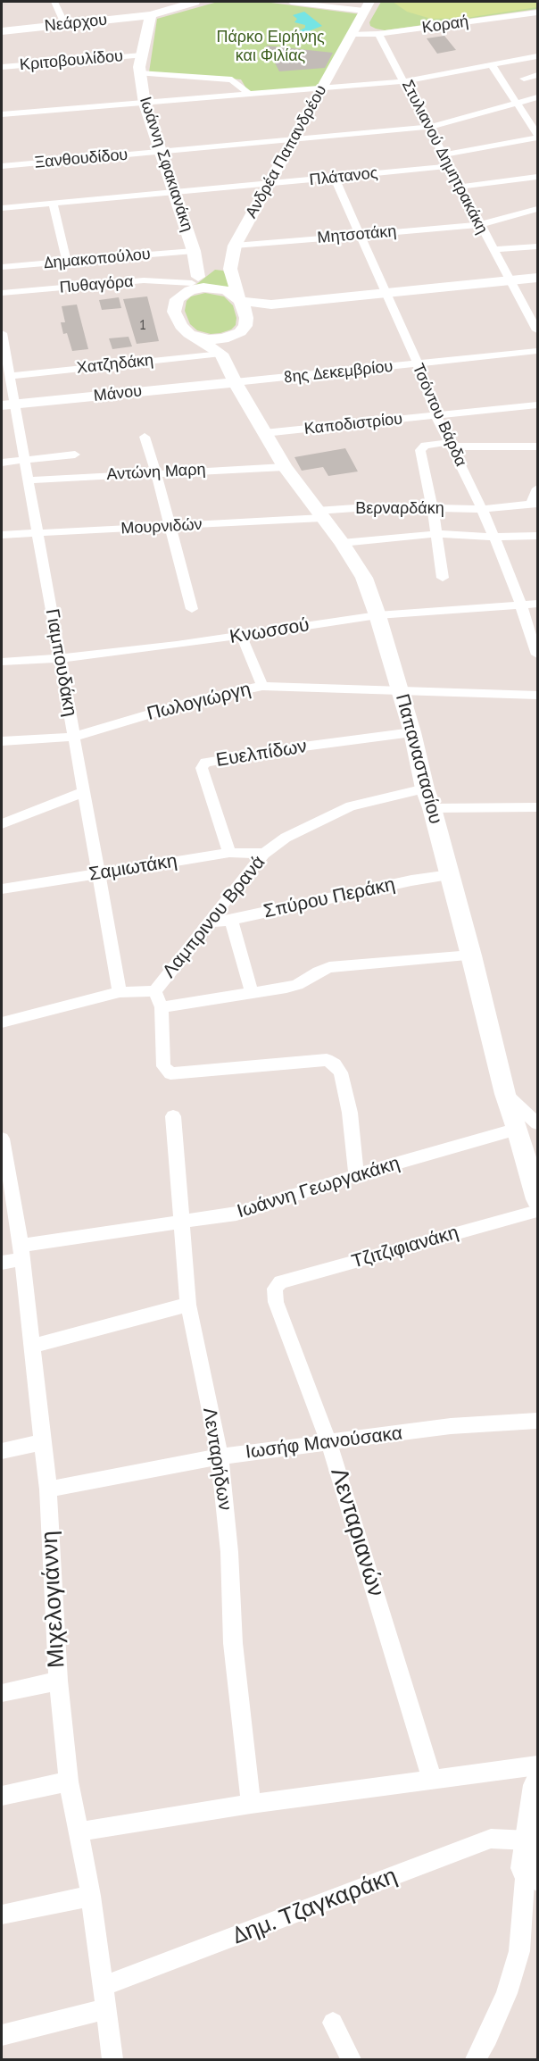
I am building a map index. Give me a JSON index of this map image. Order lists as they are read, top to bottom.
{
  "streets": {
    "main road": [
      "Νεάρχου",
      "Ανδρέα Παπανδρέου",
      "Ιωάννη Σφακιανάκη",
      "Μάνου",
      "Παπαναστασίου"
    ],
    "street": [
      "Κοραή",
      "Κριτοβουλίδου",
      "Στυλιανού Δημητρακάκη",
      "Ξανθουδίδου",
      "Πλάτανος",
      "Μητσοτάκη",
      "Δημακοπούλου",
      "Πυθαγόρα",
      "Χατζηδάκη",
      "8ης Δεκεμβρίου",
      "Τσόντου Βάρδα",
      "Καποδιστρίου",
      "Αντώνη Μαρη",
      "Βερναρδάκη",
      "Μουρνιδών",
      "Κνωσσού",
      "Γιαμπουδάκη",
      "Πωλογιώργη",
      "Ευελπίδων",
      "Σαμιωτάκη",
      "Σπύρου Περάκη",
      "Λαμπρινου Βρανά",
      "Ιωάννη Γεωργακάκη",
      "Τζιτζιφιανάκη",
      "Ιωσήφ Μανούσακα",
      "Λενταρήδων",
      "Λενταριανών",
      "Μιχελογιάννη",
      "Δημ. Τζαγκαράκη"
    ]
  },
  "crossings": [
    ["Νεάρχου", "Ιωάννη Σφακιανάκη"],
    ["Κοραή", "Ανδρέα Παπανδρέου"],
    ["Κοραή", "Στυλιανού Δημητρακάκη"],
    ["Κριτοβουλίδου", "Ιωάννη Σφακιανάκη"],
    ["Ανδρέα Παπανδρέου", "Ξανθουδίδου"],
    ["Ανδρέα Παπανδρέου", "Ιωάννη Σφακιανάκη"],
    ["Ανδρέα Παπανδρέου", "Πλάτανος"],
    ["Ανδρέα Παπανδρέου", "Μητσοτάκη"],
    ["Ανδρέα Παπανδρέου", "Πυθαγόρα"],
    ["Στυλιανού Δημητρακάκη", "Ξανθουδίδου"],
    ["Στυλιανού Δημητρακάκη", "Πλάτανος"],
    ["Στυλιανού Δημητρακάκη", "Μητσοτάκη"],
    ["Ξανθουδίδου", "Ιωάννη Σφακιανάκη"],
    ["Ιωάννη Σφακιανάκη", "Πλάτανος"],
    ["Ιωάννη Σφακιανάκη", "Δημακοπούλου"],
    ["Ιωάννη Σφακιανάκη", "Πυθαγόρα"],
    ["Πλάτανος", "Τσόντου Βάρδα"],
    ["Μητσοτάκη", "Τσόντου Βάρδα"],
    ["Χατζηδάκη", "Γιαμπουδάκη"],
    ["Χατζηδάκη", "Παπαναστασίου"],
    ["8ης Δεκεμβρίου", "Μάνου"],
    ["8ης Δεκεμβρίου", "Τσόντου Βάρδα"],
    ["8ης Δεκεμβρίου", "Παπαναστασίου"],
    ["Μάνου", "Γιαμπουδάκη"],
    ["Μάνου", "Παπαναστασίου"],
    ["Τσόντου Βάρδα", "Καποδιστρίου"],
    ["Τσόντου Βάρδα", "Βερναρδάκη"],
    ["Τσόντου Βάρδα", "Κνωσσού"],
    ["Καποδιστρίου", "Παπαναστασίου"],
    ["Αντώνη Μαρη", "Γιαμπουδάκη"],
    ["Αντώνη Μαρη", "Παπαναστασίου"],
    ["Βερναρδάκη", "Μουρνιδών"],
    ["Βερναρδάκη", "Παπαναστασίου"],
    ["Μουρνιδών", "Γιαμπουδάκη"],
    ["Μουρνιδών", "Παπαναστασίου"],
    ["Κνωσσού", "Γιαμπουδάκη"],
    ["Κνωσσού", "Παπαναστασίου"],
    ["Γιαμπουδάκη", "Πωλογιώργη"],
    ["Γιαμπουδάκη", "Σαμιωτάκη"],
    ["Πωλογιώργη", "Παπαναστασίου"],
    ["Ευελπίδων", "Παπαναστασίου"],
    ["Ευελπίδων", "Σαμιωτάκη"],
    ["Παπαναστασίου", "Σπύρου Περάκη"],
    ["Παπαναστασίου", "Λαμπρινου Βρανά"],
    ["Παπαναστασίου", "Ιωάννη Γεωργακάκη"],
    ["Σαμιωτάκη", "Λαμπρινου Βρανά"],
    ["Σπύρου Περάκη", "Λαμπρινου Βρανά"],
    ["Ιωάννη Γεωργακάκη", "Λενταρήδων"],
    ["Ιωάννη Γεωργακάκη", "Μιχελογιάννη"],
    ["Τζιτζιφιανάκη", "Λενταριανών"],
    ["Ιωσήφ Μανούσακα", "Λενταρήδων"],
    ["Ιωσήφ Μανούσακα", "Λενταριανών"],
    ["Ιωσήφ Μανούσακα", "Μιχελογιάννη"],
    ["Μιχελογιάννη", "Δημ. Τζαγκαράκη"]
  ],
  "parks": ["Πάρκο Ειρήνης και Φιλίας"],
  "house_numbers": ["1"]
}
